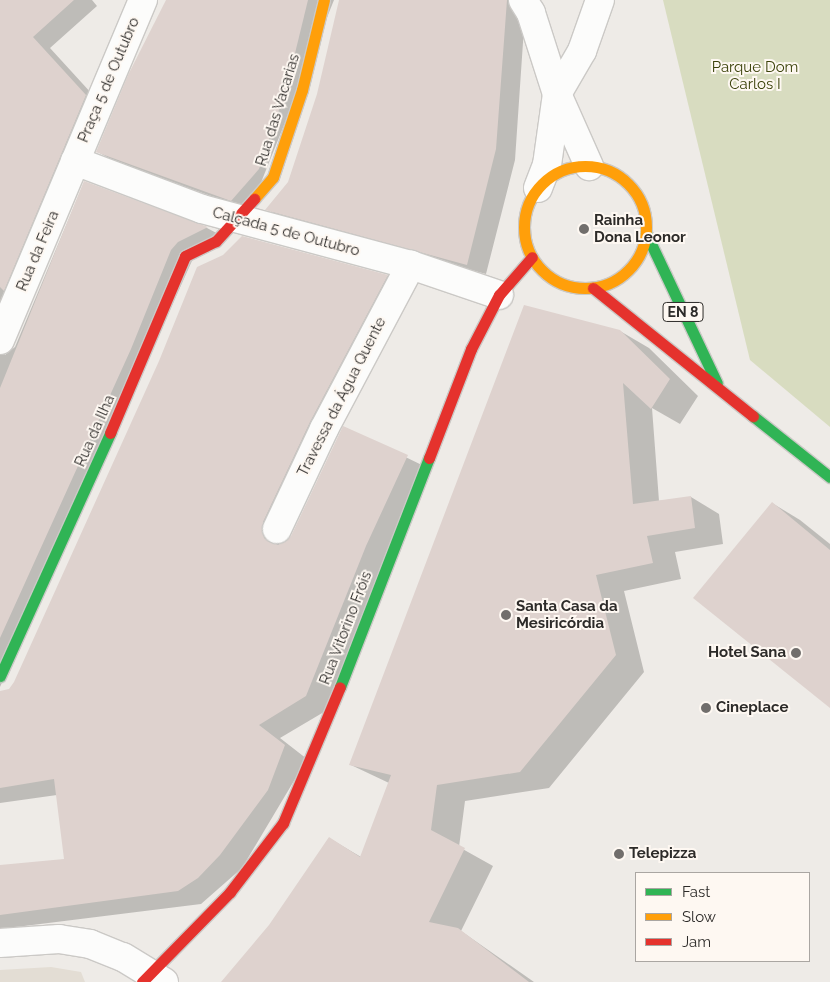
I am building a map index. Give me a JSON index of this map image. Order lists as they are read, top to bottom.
{
  "streets": {
    "main road": [
      "Rua das Vacarias",
      "EN 8",
      "Rua da Ilha",
      "Rua Vitorino Fróis"
    ],
    "street": [
      "Praça 5 de Outubro",
      "Calçada 5 de Outubro",
      "Rua da Feira",
      "Travessa da Água Quente"
    ]
  },
  "crossings": [
    ["Praça 5 de Outubro", "Calçada 5 de Outubro"],
    ["Praça 5 de Outubro", "Rua da Feira"],
    ["Rua das Vacarias", "Calçada 5 de Outubro"],
    ["Rua das Vacarias", "Rua da Ilha"],
    ["Calçada 5 de Outubro", "Rua da Feira"],
    ["Calçada 5 de Outubro", "Travessa da Água Quente"],
    ["Calçada 5 de Outubro", "Rua da Ilha"],
    ["Calçada 5 de Outubro", "Rua Vitorino Fróis"],
    ["EN 8", "Rua Vitorino Fróis"]
  ],
  "parks": ["Parque Dom Carlos I"],
  "places": [
    "Rainha Dona Leonor",
    "Santa Casa da Mesiricórdia",
    "Hotel Sana",
    "Cineplace",
    "Telepizza"
  ],
  "legend": ["Fast", "Slow", "Jam"]
}
